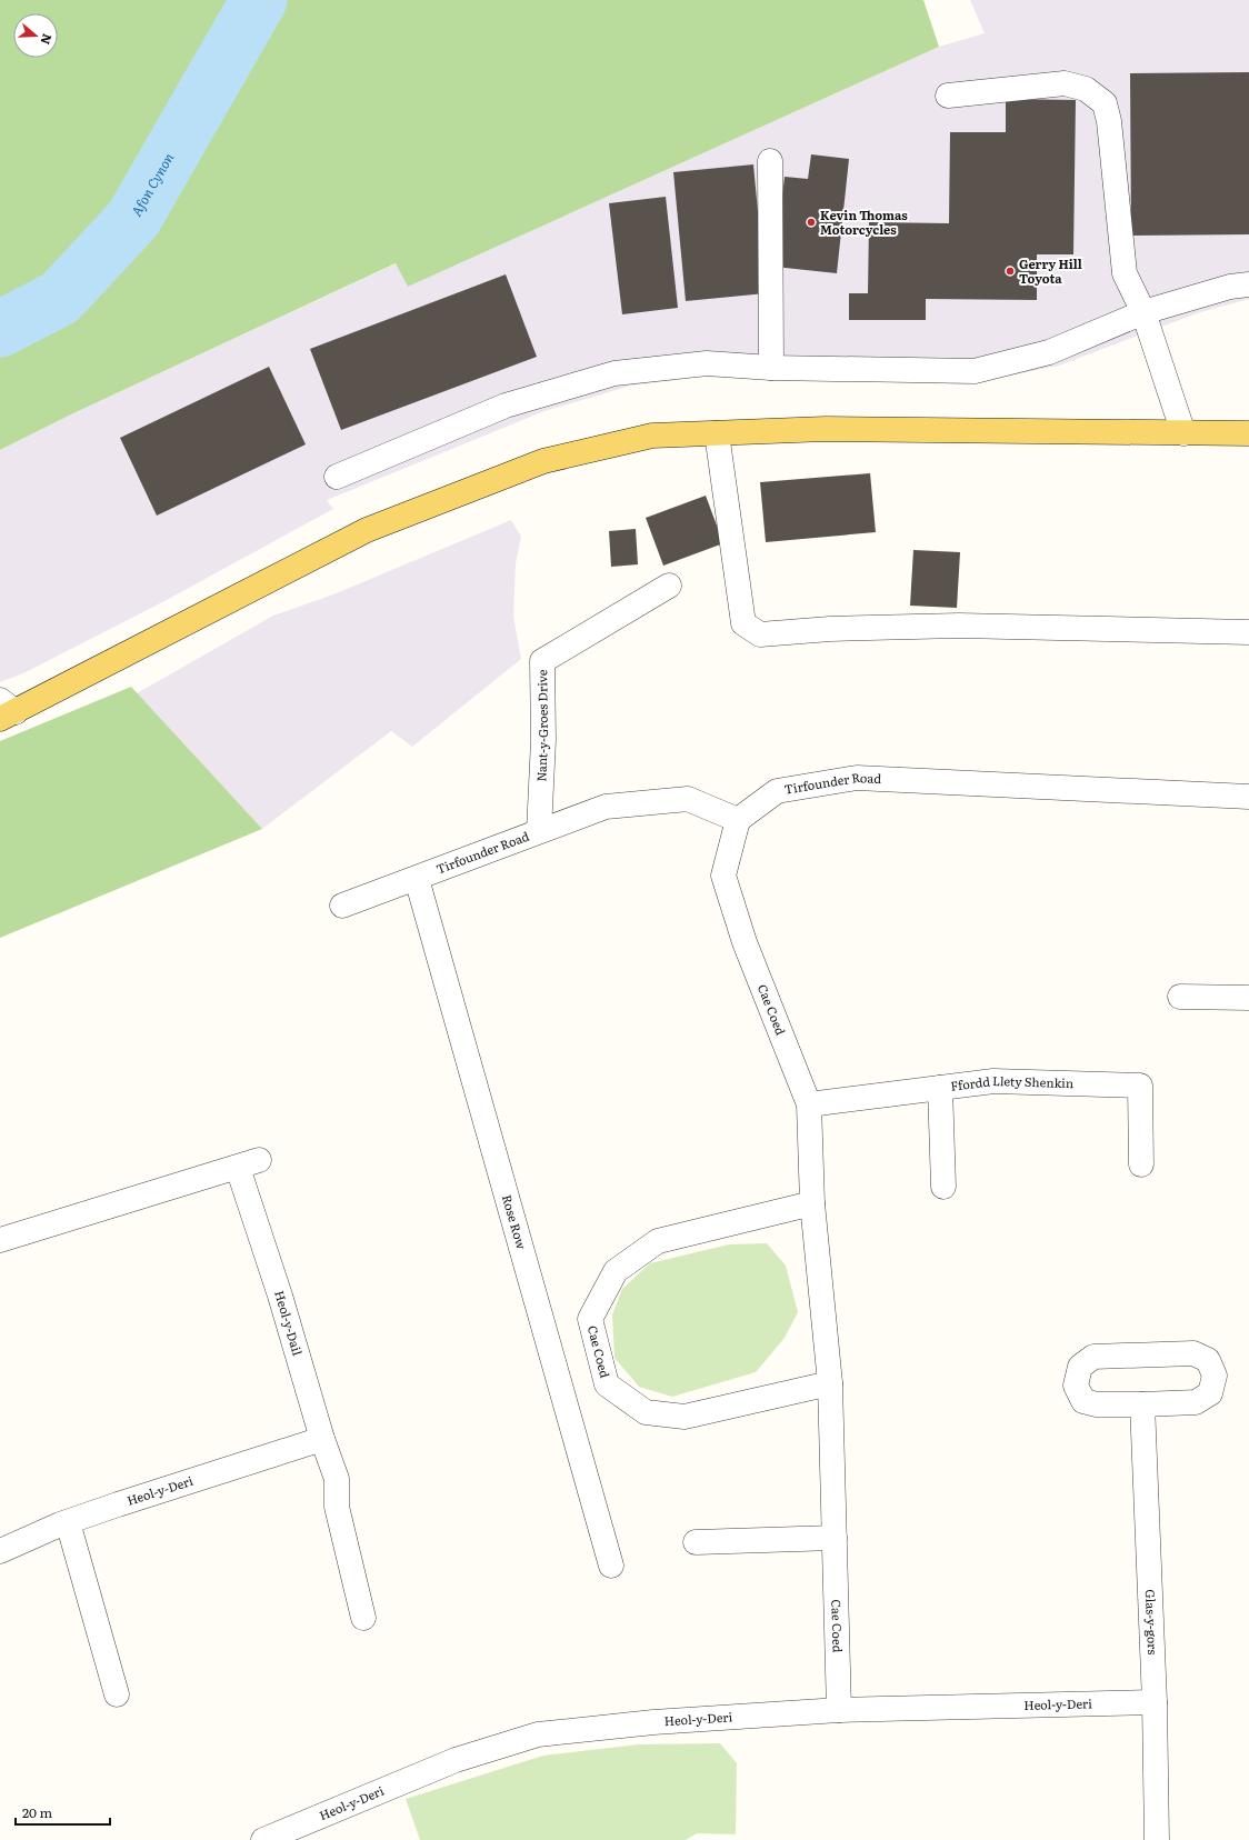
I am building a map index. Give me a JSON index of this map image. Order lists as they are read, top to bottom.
{
  "streets": {
    "street": [
      "Nant-y-Groes Drive",
      "Tirfounder Road",
      "Cae Coed",
      "Ffordd Llety Shenkin",
      "Rose Row",
      "Heol-y-Dail",
      "Heol-y-Deri",
      "Glas-y-gors"
    ]
  },
  "crossings": [
    ["Nant-y-Groes Drive", "Tirfounder Road"],
    ["Tirfounder Road", "Cae Coed"],
    ["Tirfounder Road", "Rose Row"],
    ["Cae Coed", "Ffordd Llety Shenkin"],
    ["Cae Coed", "Heol-y-Deri"],
    ["Heol-y-Dail", "Heol-y-Deri"],
    ["Heol-y-Deri", "Glas-y-gors"]
  ],
  "water": ["Afon Cynon"],
  "places": ["Kevin Thomas Motorcycles", "Gerry Hill Toyota"],
  "scale_bar": "20 m",
  "north": "right"
}
